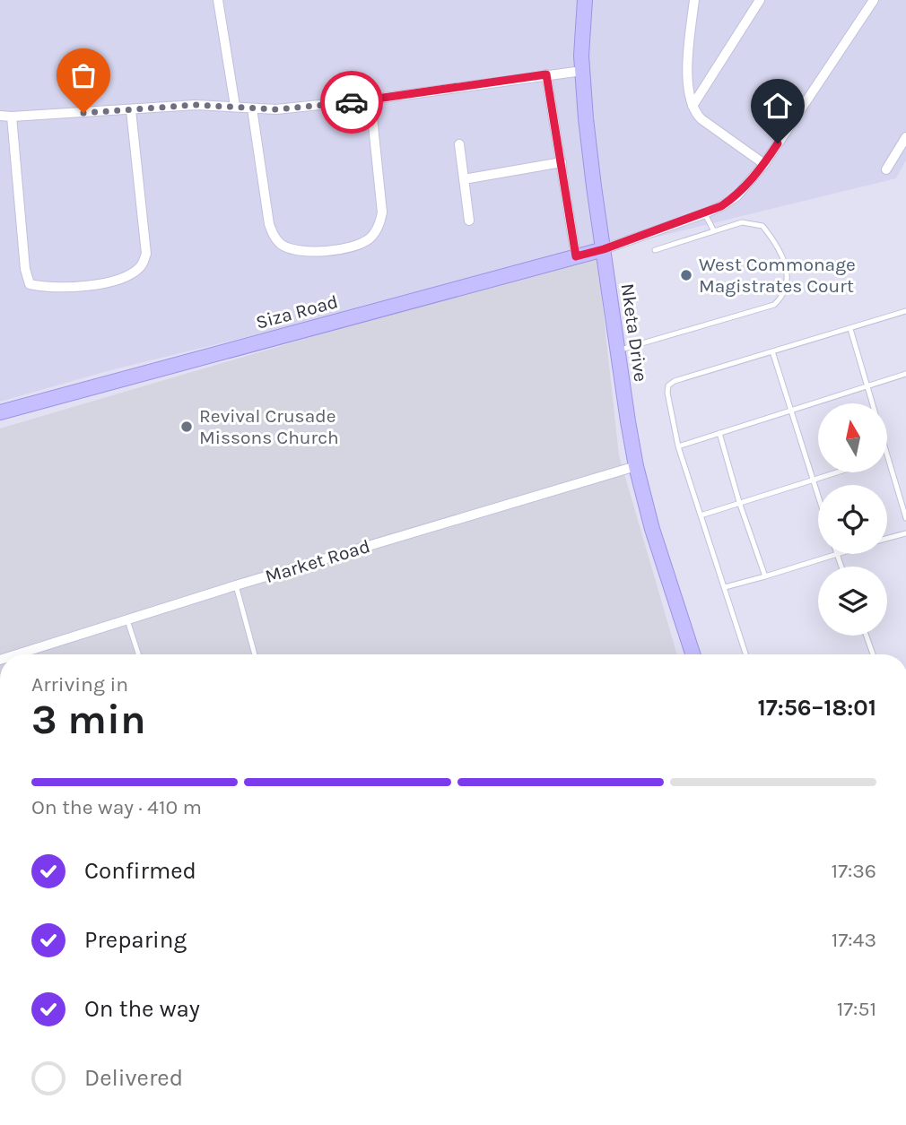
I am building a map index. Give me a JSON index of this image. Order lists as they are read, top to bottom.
{
  "streets": {
    "street": ["Siza Road", "Nketa Drive", "Market Road"]
  },
  "crossings": [
    ["Siza Road", "Nketa Drive"],
    ["Nketa Drive", "Market Road"]
  ],
  "places": ["West Commonage Magistrates Court", "Revival Crusade Missons Church"],
  "north": "top",
  "page": {
    "heading": ["3 min", "Arriving in", "17:56–18:01"],
    "bar": "On the way · 410 m",
    "list": [
      ["Confirmed", "17:36"],
      ["Preparing", "17:43"],
      ["On the way", "17:51"],
      "Delivered"
    ]
  }
}
